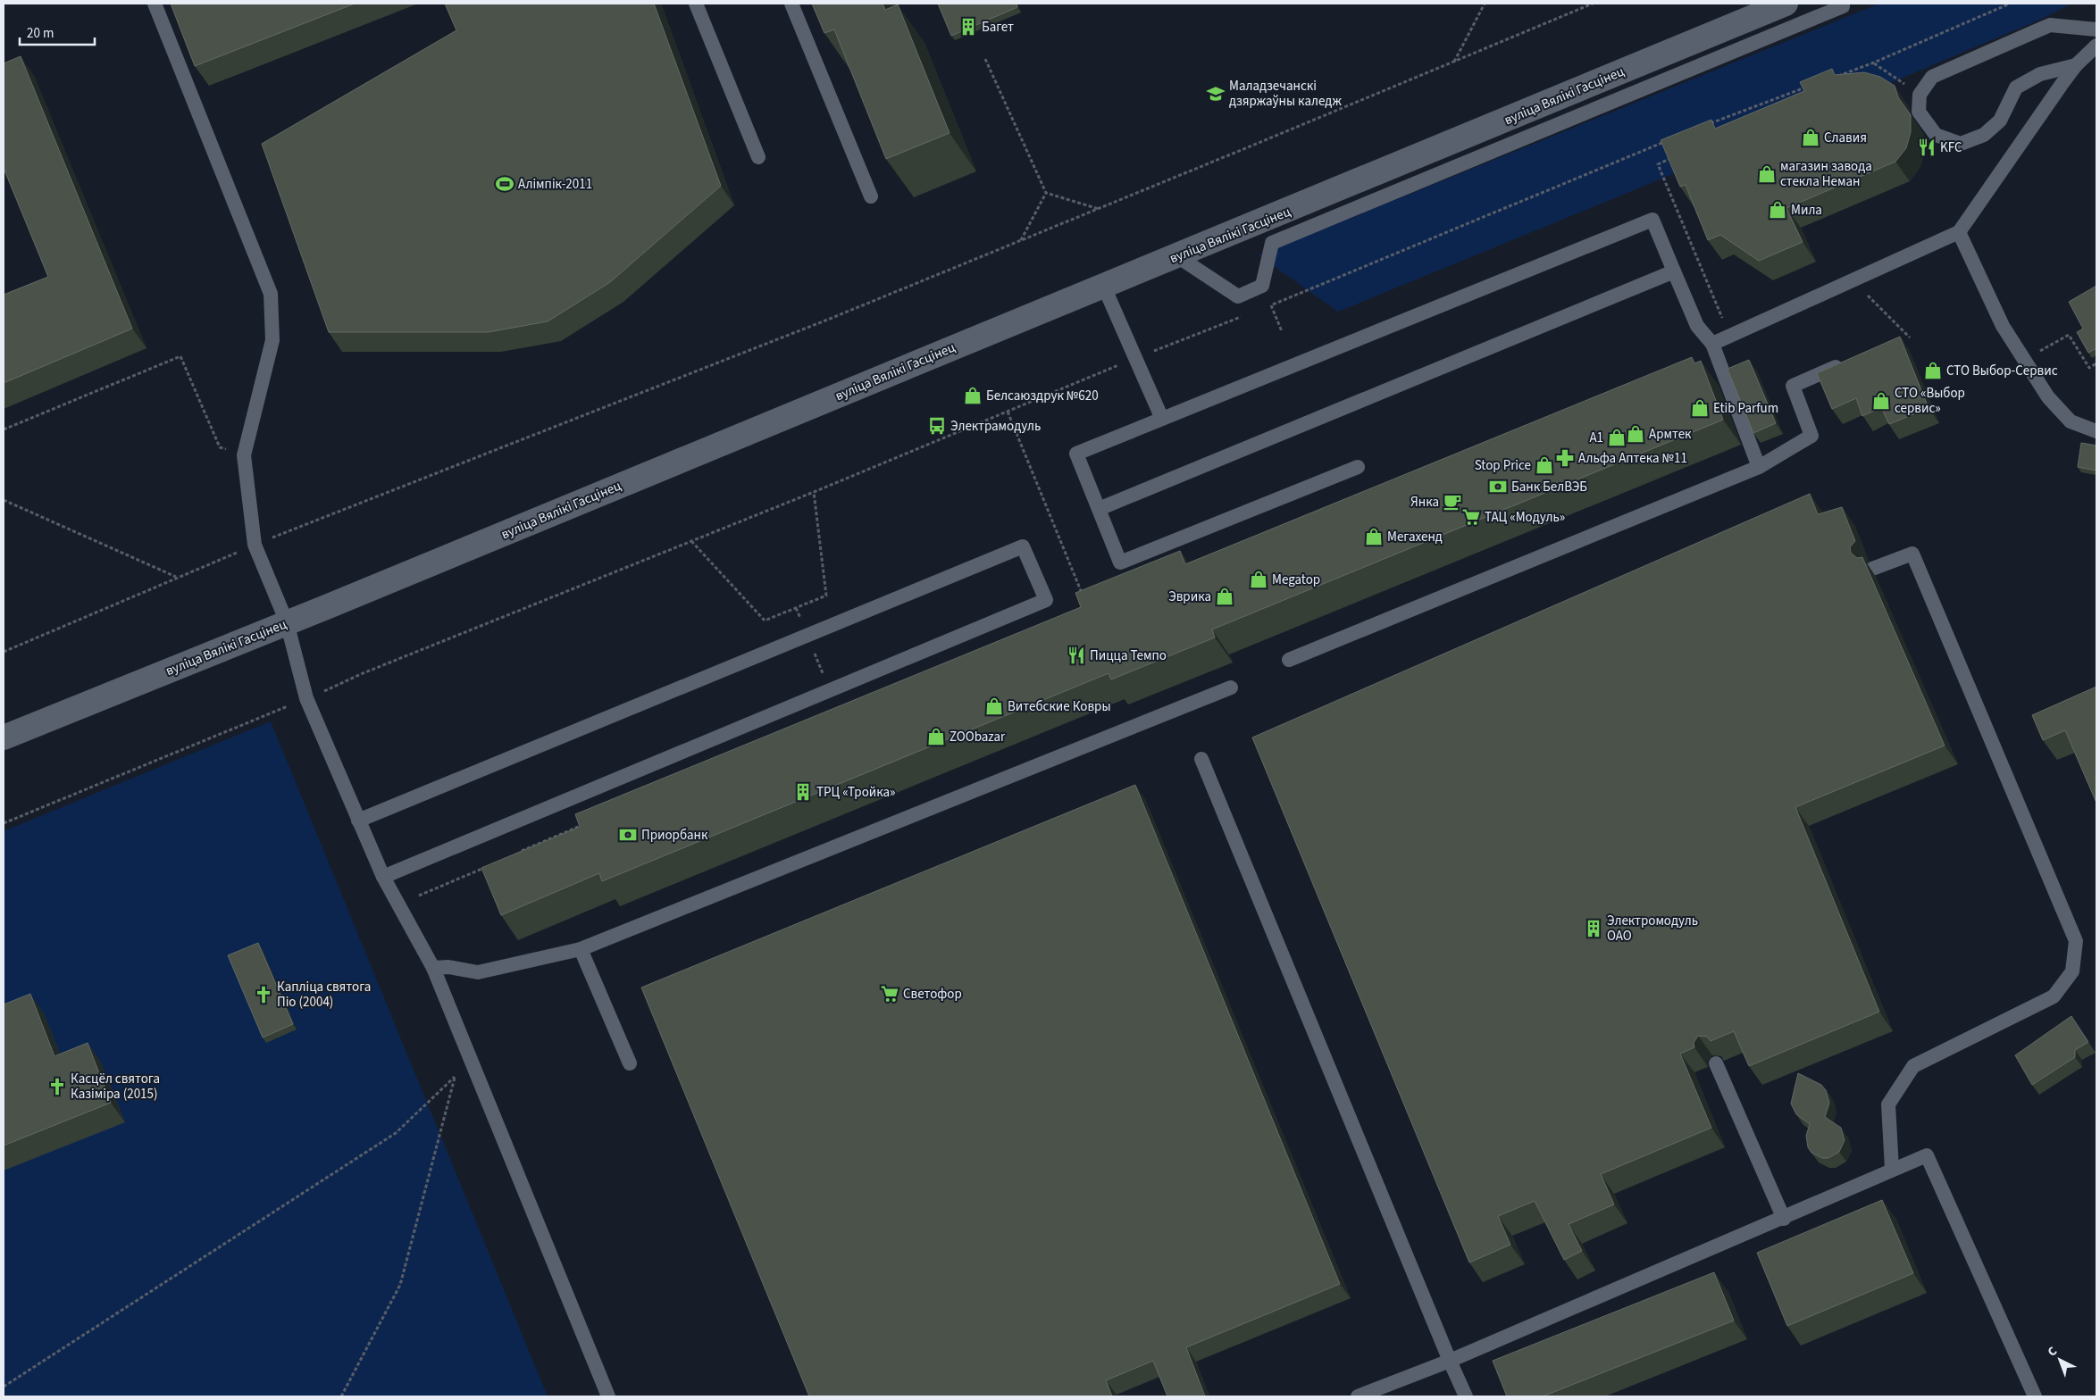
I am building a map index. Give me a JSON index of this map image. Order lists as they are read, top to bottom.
{
  "streets": {
    "main road": ["вуліца Вялікі Гасцінец"]
  },
  "places": {
    "building": ["Багет", "ТРЦ «Тройка»", "Электромодуль ОАО"],
    "school or university": ["Маладзечанскі дзяржаўны каледж"],
    "shop": [
      "Славия",
      "магазин завода стекла Неман",
      "Мила",
      "СТО Выбор-Сервис",
      "Белсаюздрук №620",
      "СТО «Выбор сервис»",
      "Etib Parfum",
      "Армтек",
      "A1",
      "Stop Price",
      "Мегахенд",
      "Megatop",
      "Эврика",
      "Витебские Ковры",
      "ZOObazar"
    ],
    "restaurant": ["KFC", "Пицца Темпо"],
    "sports": ["Алімпік-2011"],
    "bus stop": ["Электрамодуль"],
    "pharmacy": ["Альфа Аптека №11"],
    "bank": ["Банк БелВЭБ", "Приорбанк"],
    "cafe": ["Янка"],
    "supermarket": ["ТАЦ «Модуль»", "Светофор"],
    "church": ["Капліца святога Піо (2004)", "Касцёл святога Казіміра (2015)"]
  },
  "scale_bar": "20 m",
  "north": "top left"
}
